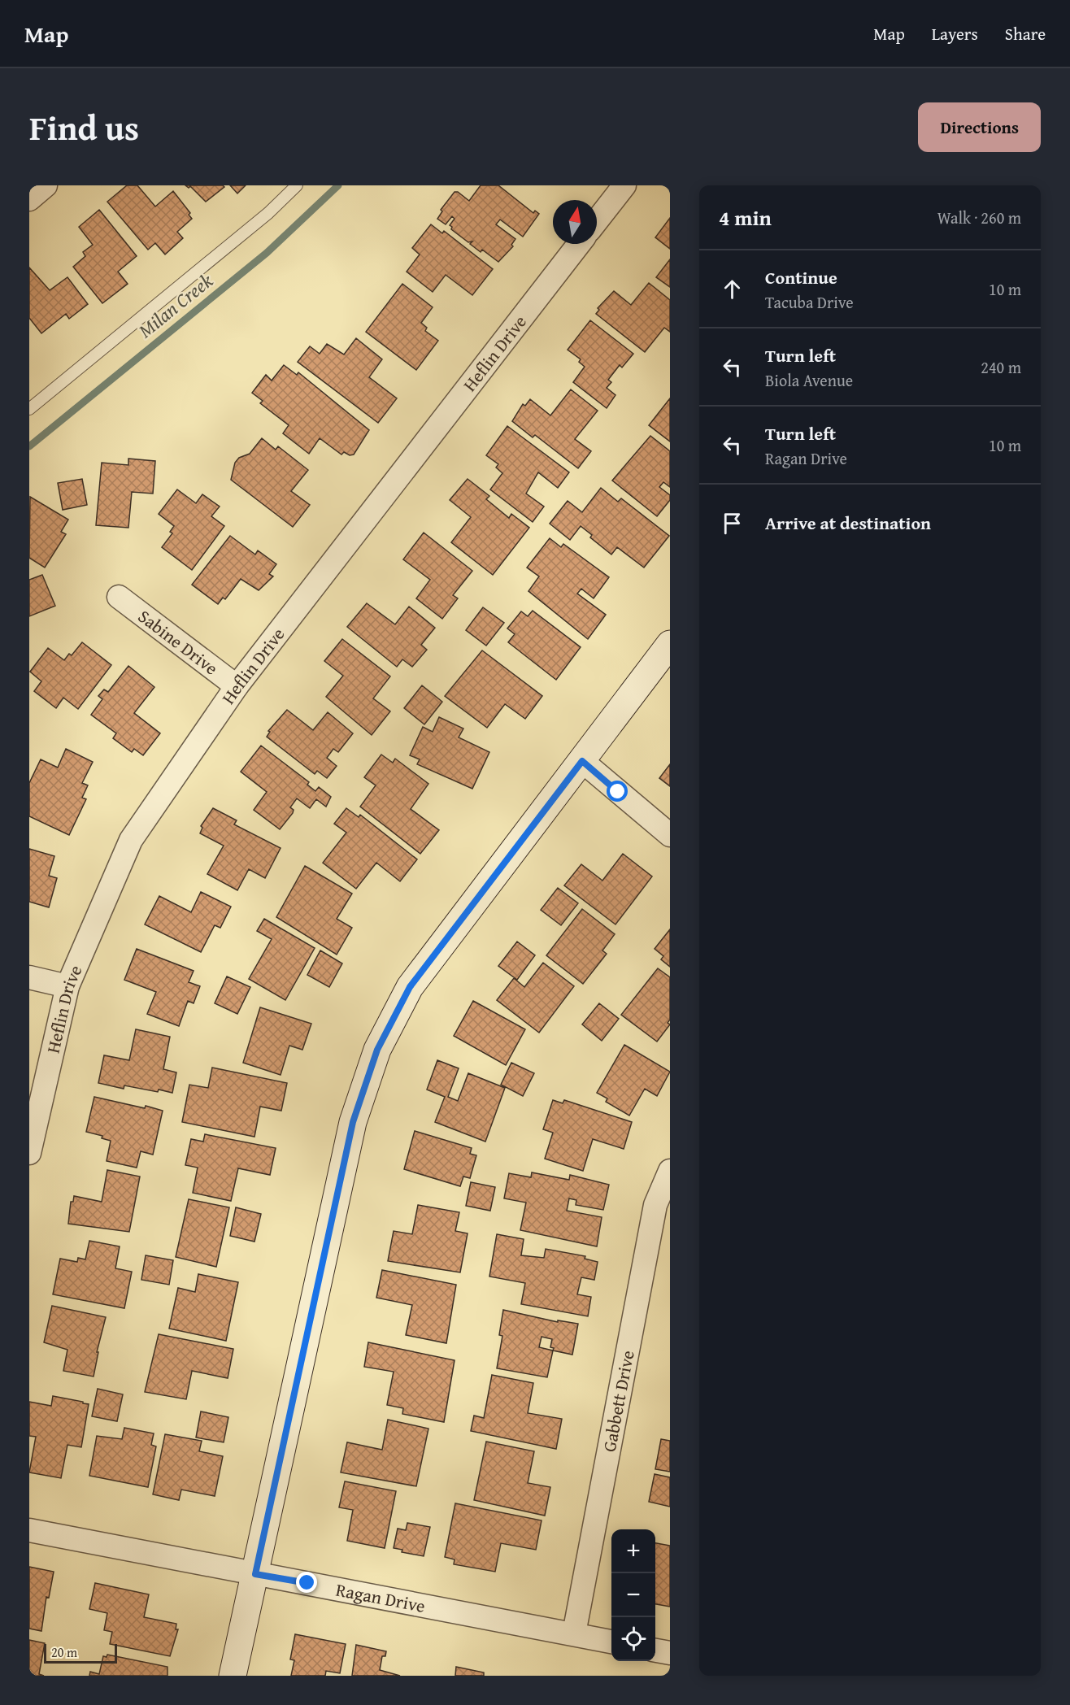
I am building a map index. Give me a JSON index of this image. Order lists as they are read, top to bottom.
{
  "streets": {
    "street": [
      "Heflin Drive",
      "Sabine Drive",
      "Gabbett Drive",
      "Ragan Drive"
    ]
  },
  "crossings": [
    ["Heflin Drive", "Sabine Drive"],
    ["Gabbett Drive", "Ragan Drive"]
  ],
  "water": ["Milan Creek"],
  "scale_bar": "20 m",
  "north": "top",
  "page": {
    "header": "Map",
    "nav": ["Map", "Layers", "Share"],
    "title": "Find us",
    "buttons": "Directions",
    "heading": ["4 min", "Walk · 260 m"],
    "list": [
      ["Continue", "Tacuba Drive", "10 m"],
      ["Turn left", "Biola Avenue", "240 m"],
      ["Turn left", "Ragan Drive", "10 m"],
      "Arrive at destination"
    ],
    "map_buttons": ["+", "−"],
    "scale": "20 m"
  }
}
